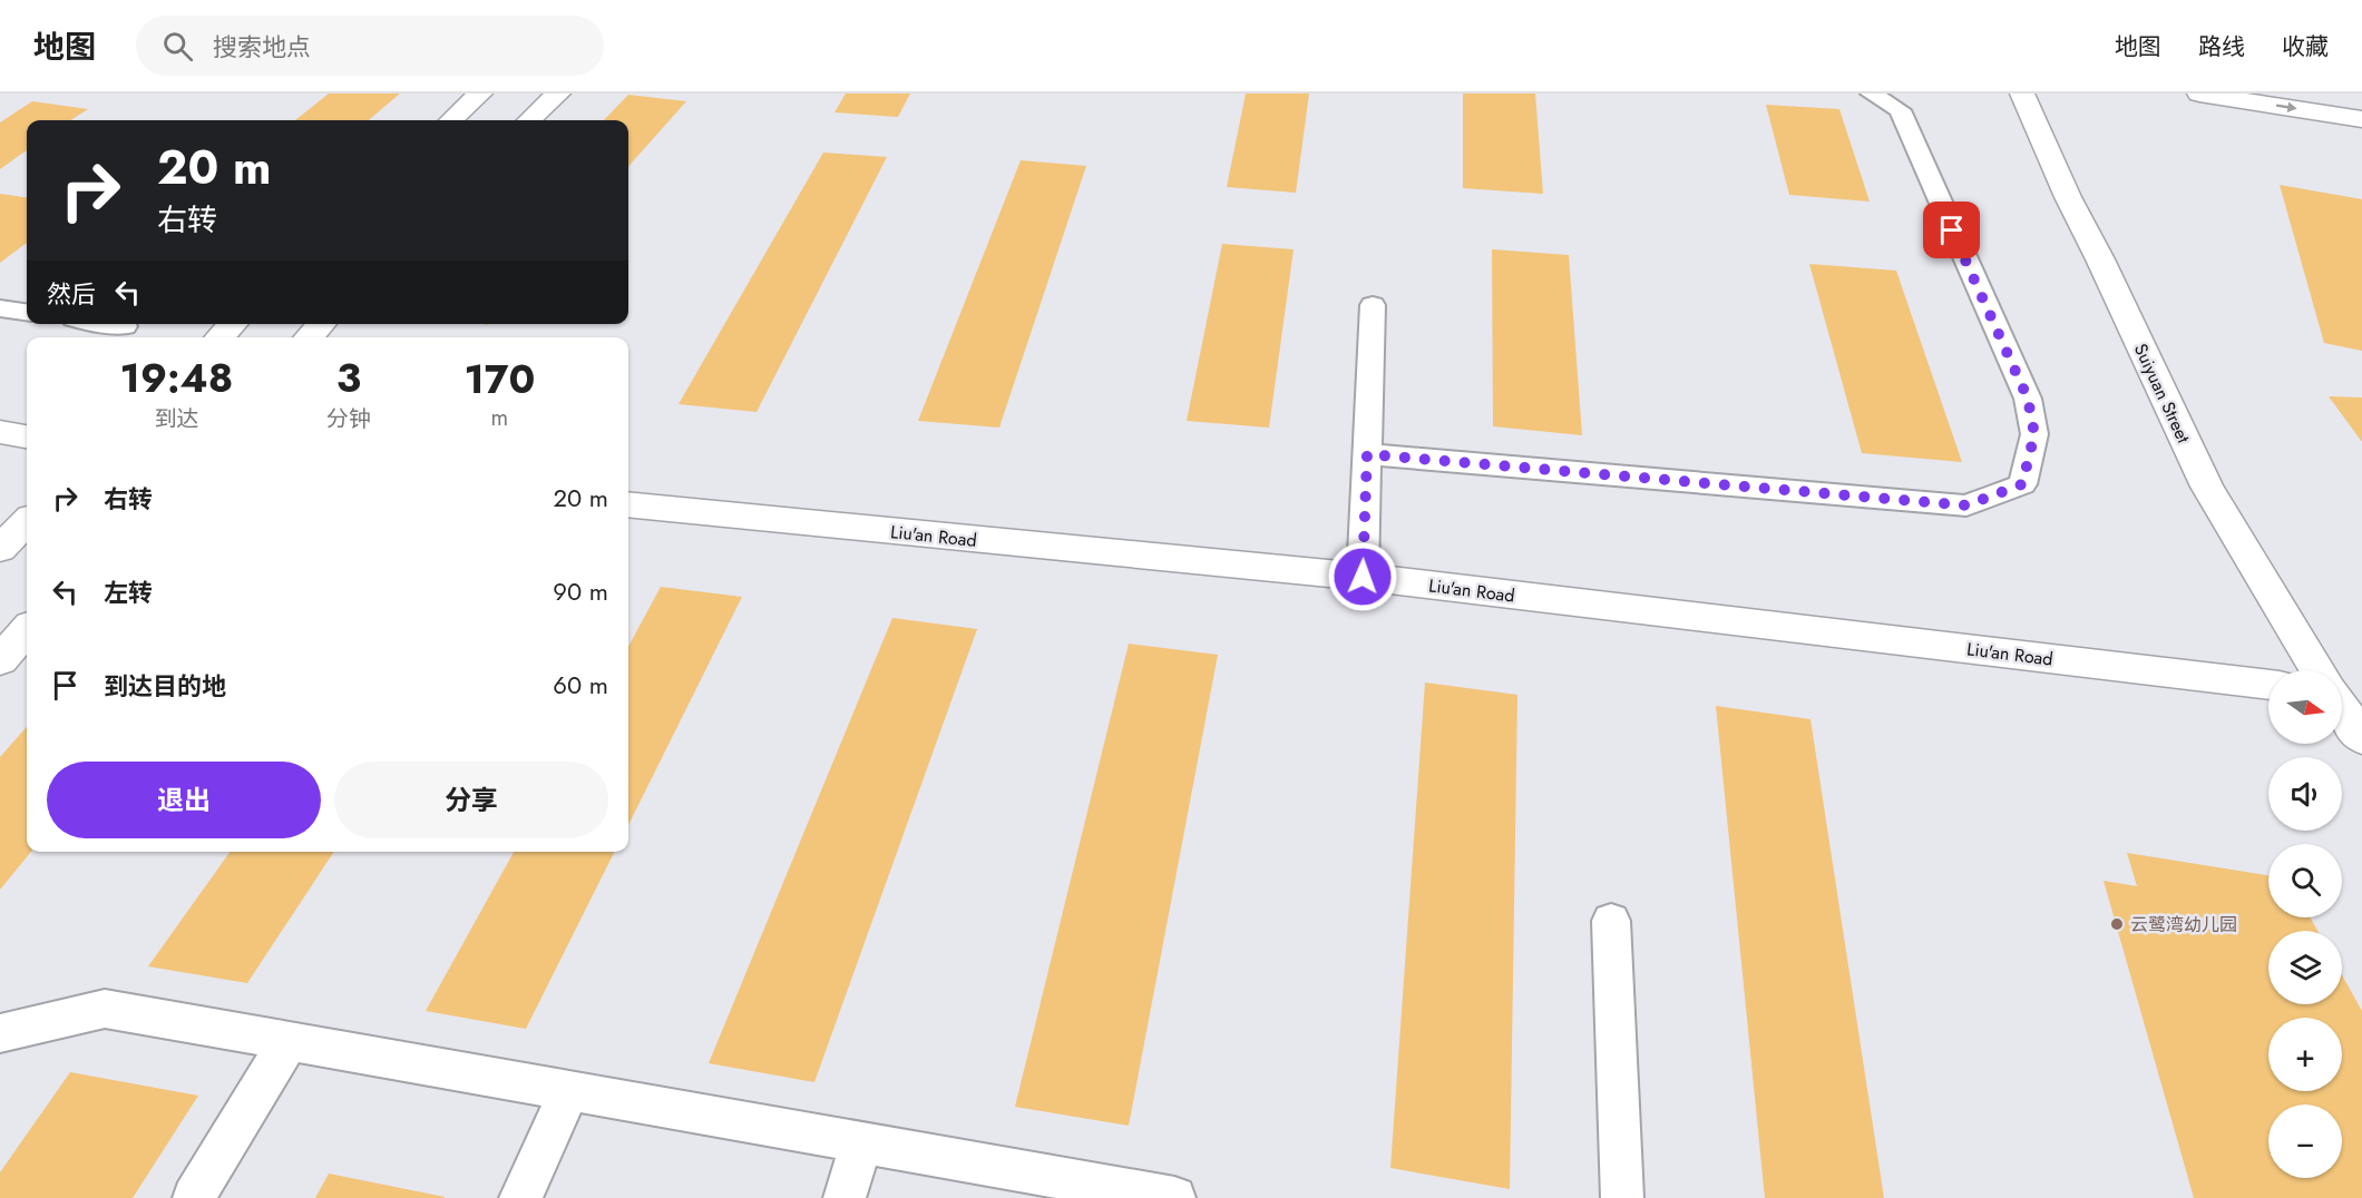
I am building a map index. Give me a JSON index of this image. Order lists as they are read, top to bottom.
{
  "streets": {
    "street": ["Suiyuan Street", "Liu'an Road"]
  },
  "places": ["云鹭湾幼儿园"],
  "north": "right",
  "page": {
    "header": "地图",
    "search": "搜索地点",
    "nav": ["地图", "路线", "收藏"],
    "turn": ["20 m", "右转"],
    "then": "然后",
    "eta": [
      "19:48",
      "到达",
      "3",
      "分钟",
      "170",
      "m"
    ],
    "list": [
      {
        "name": "右转",
        "value": "20 m"
      },
      {
        "name": "左转",
        "value": "90 m"
      },
      {
        "name": "到达目的地",
        "value": "60 m"
      }
    ],
    "map_buttons": ["+", "−"],
    "buttons": ["退出", "分享"]
  }
}
